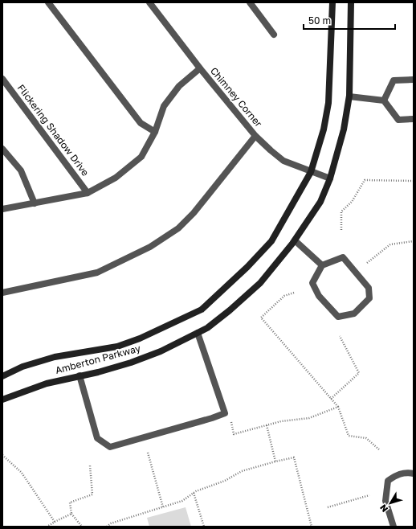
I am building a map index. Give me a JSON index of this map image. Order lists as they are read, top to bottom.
{
  "streets": {
    "street": ["Chimney Corner", "Flickering Shadow Drive", "Amberton Parkway"]
  },
  "crossings": [
    ["Chimney Corner", "Amberton Parkway"]
  ],
  "scale_bar": "50 m",
  "north": "bottom left"
}
